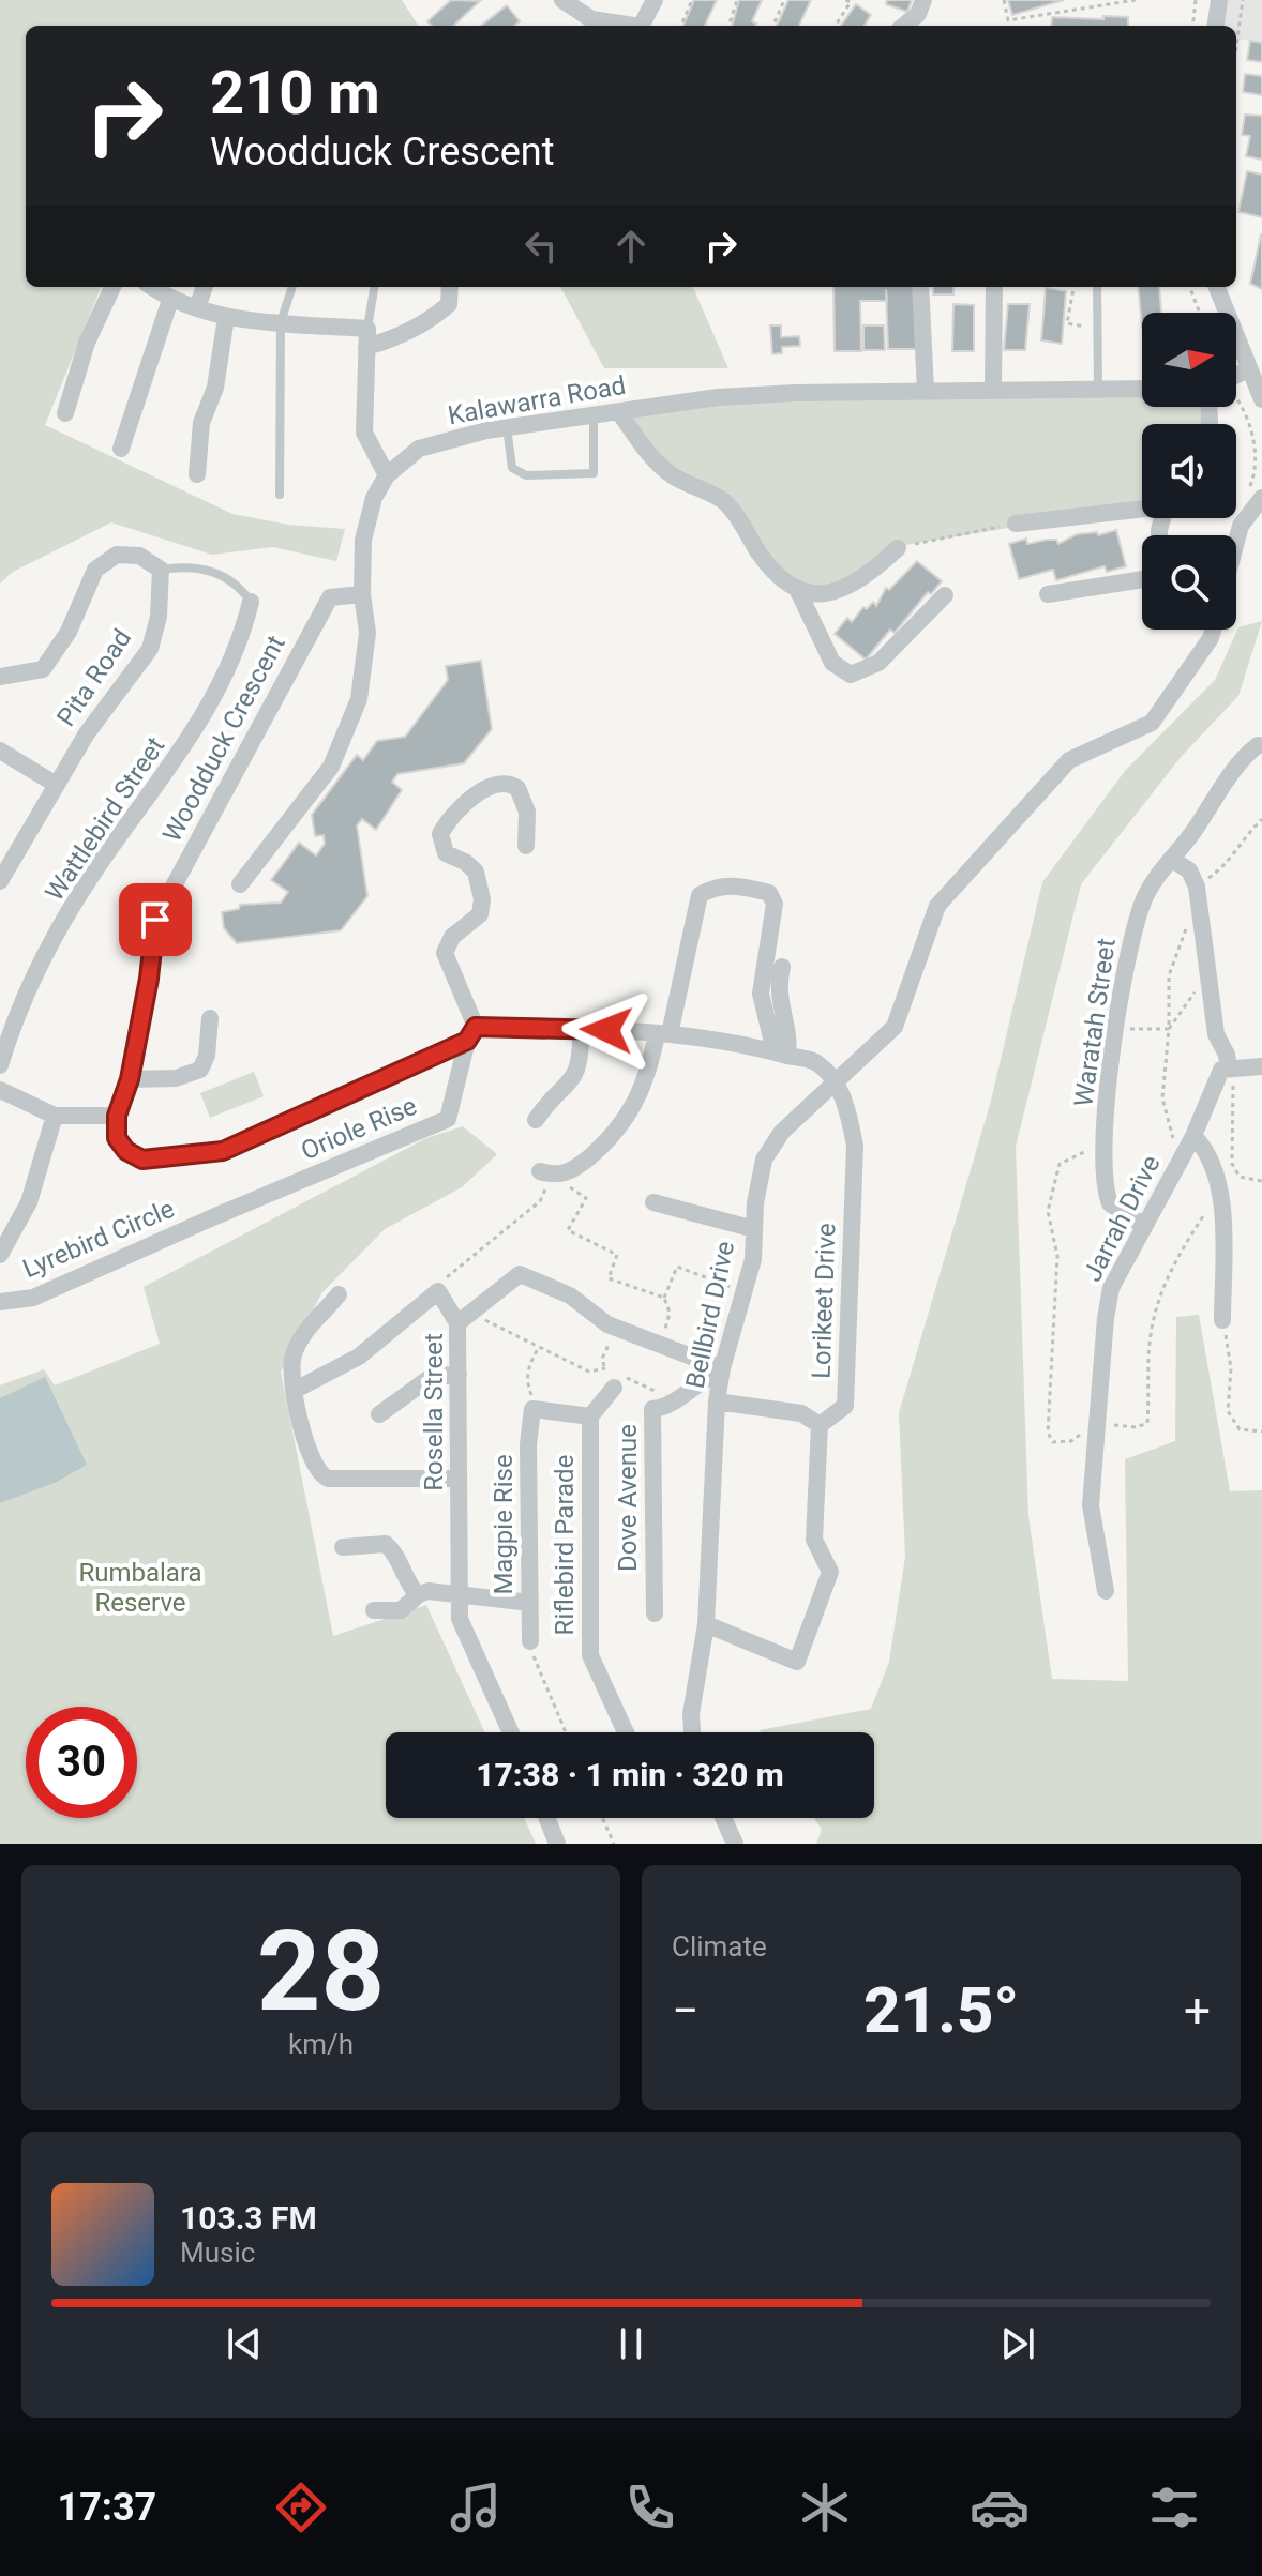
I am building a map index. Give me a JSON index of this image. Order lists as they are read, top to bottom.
{
  "streets": {
    "street": [
      "Kalawarra Road",
      "Pita Road",
      "Woodduck Crescent",
      "Wattlebird Street",
      "Waratah Street",
      "Oriole Rise",
      "Jarrah Drive",
      "Lyrebird Circle",
      "Lorikeet Drive",
      "Bellbird Drive",
      "Rosella Street",
      "Dove Avenue",
      "Magpie Rise",
      "Riflebird Parade"
    ]
  },
  "crossings": [
    ["Kalawarra Road", "Woodduck Crescent"],
    ["Waratah Street", "Jarrah Drive"],
    ["Oriole Rise", "Lyrebird Circle"],
    ["Lorikeet Drive", "Bellbird Drive"],
    ["Bellbird Drive", "Rosella Street"],
    ["Bellbird Drive", "Dove Avenue"],
    ["Rosella Street", "Dove Avenue"]
  ],
  "parks": ["Rumbalara Reserve"],
  "north": "right",
  "page": {
    "turn": ["210 m", "Woodduck Crescent"],
    "limit": "30",
    "trip": "17:38 · 1 min · 320 m",
    "tile": [
      ["28", "km/h"],
      "Climate"
    ],
    "heat": ["−", "21.5°", "+"],
    "song": ["103.3 FM", "Music"],
    "tabs": "17:37"
  }
}
